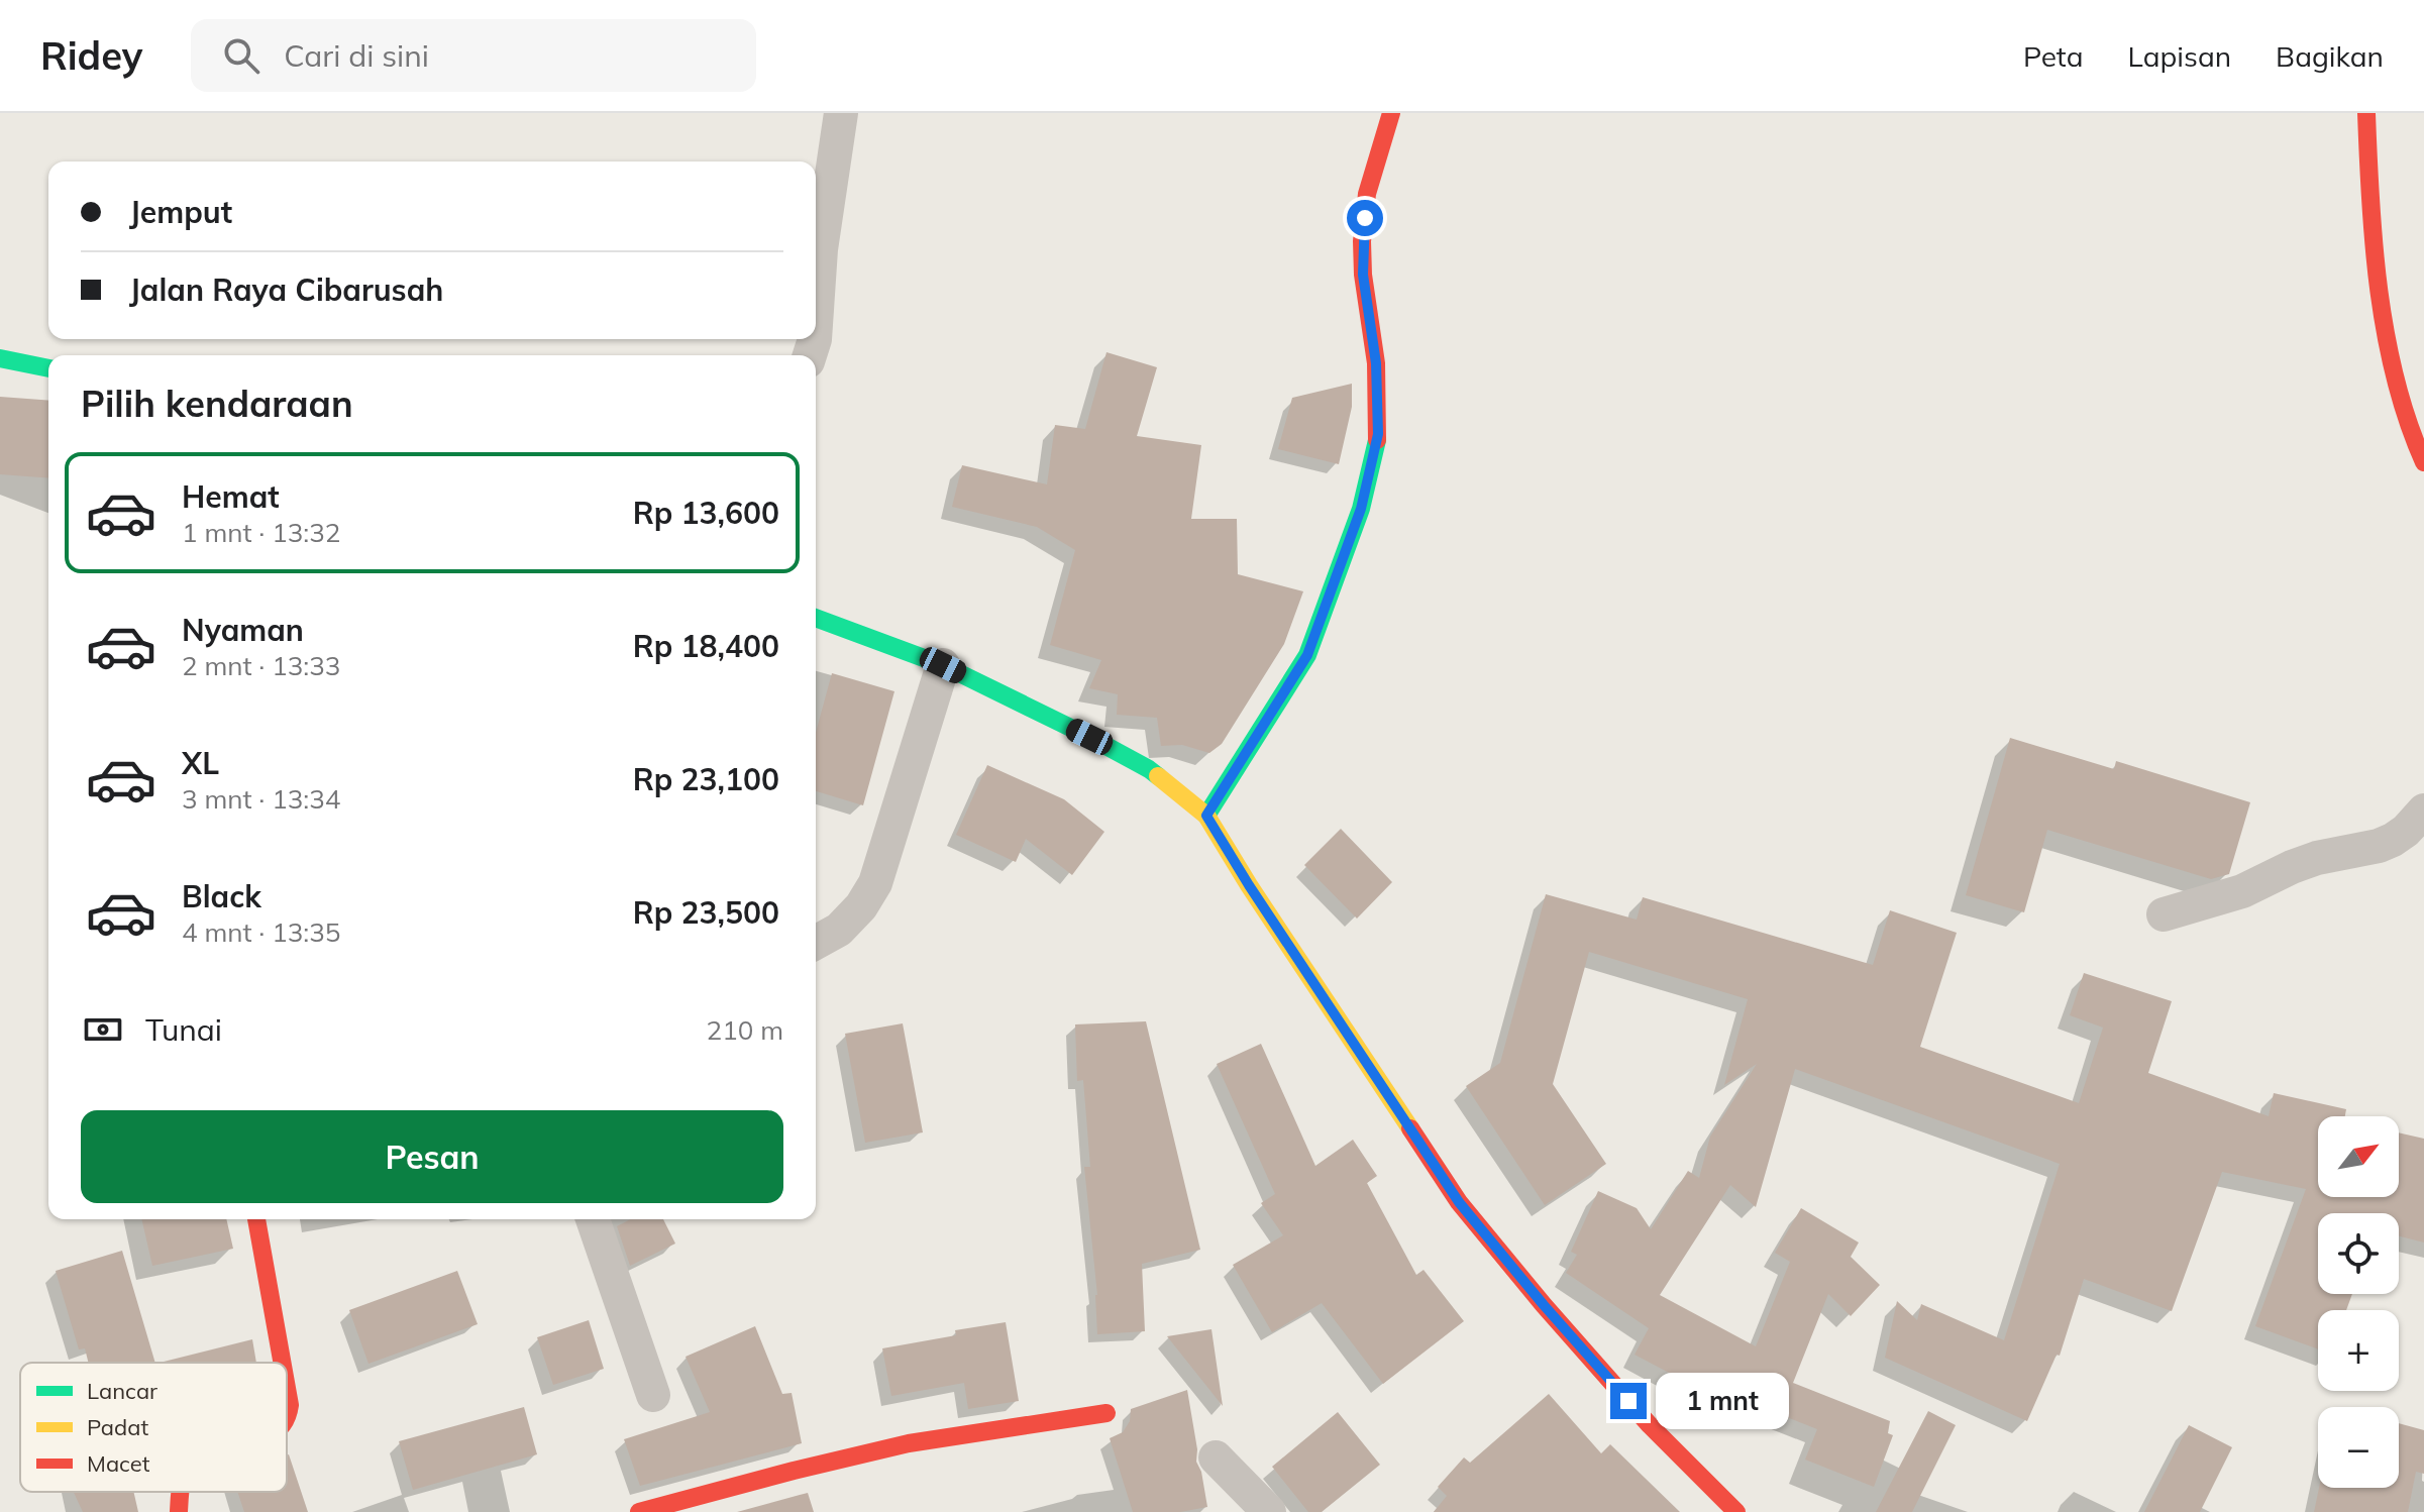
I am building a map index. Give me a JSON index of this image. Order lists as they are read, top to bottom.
{
  "legend": ["Lancar", "Padat", "Macet"],
  "north": "top right",
  "page": {
    "header": "Ridey",
    "search": "Cari di sini",
    "nav": ["Peta", "Lapisan", "Bagikan"],
    "banner": ["Jemput", "Jalan Raya Cibarusah"],
    "heading": "Pilih kendaraan",
    "list": [
      {
        "name": "Hemat",
        "note": "1 mnt · 13:32",
        "value": "Rp 13,600"
      },
      {
        "name": "Nyaman",
        "note": "2 mnt · 13:33",
        "value": "Rp 18,400"
      },
      {
        "name": "XL",
        "note": "3 mnt · 13:34",
        "value": "Rp 23,100"
      },
      {
        "name": "Black",
        "note": "4 mnt · 13:35",
        "value": "Rp 23,500"
      }
    ],
    "pay": ["Tunai", "210 m"],
    "buttons": "Pesan",
    "map_buttons": ["+", "−"],
    "bubble": "1 mnt"
  }
}
